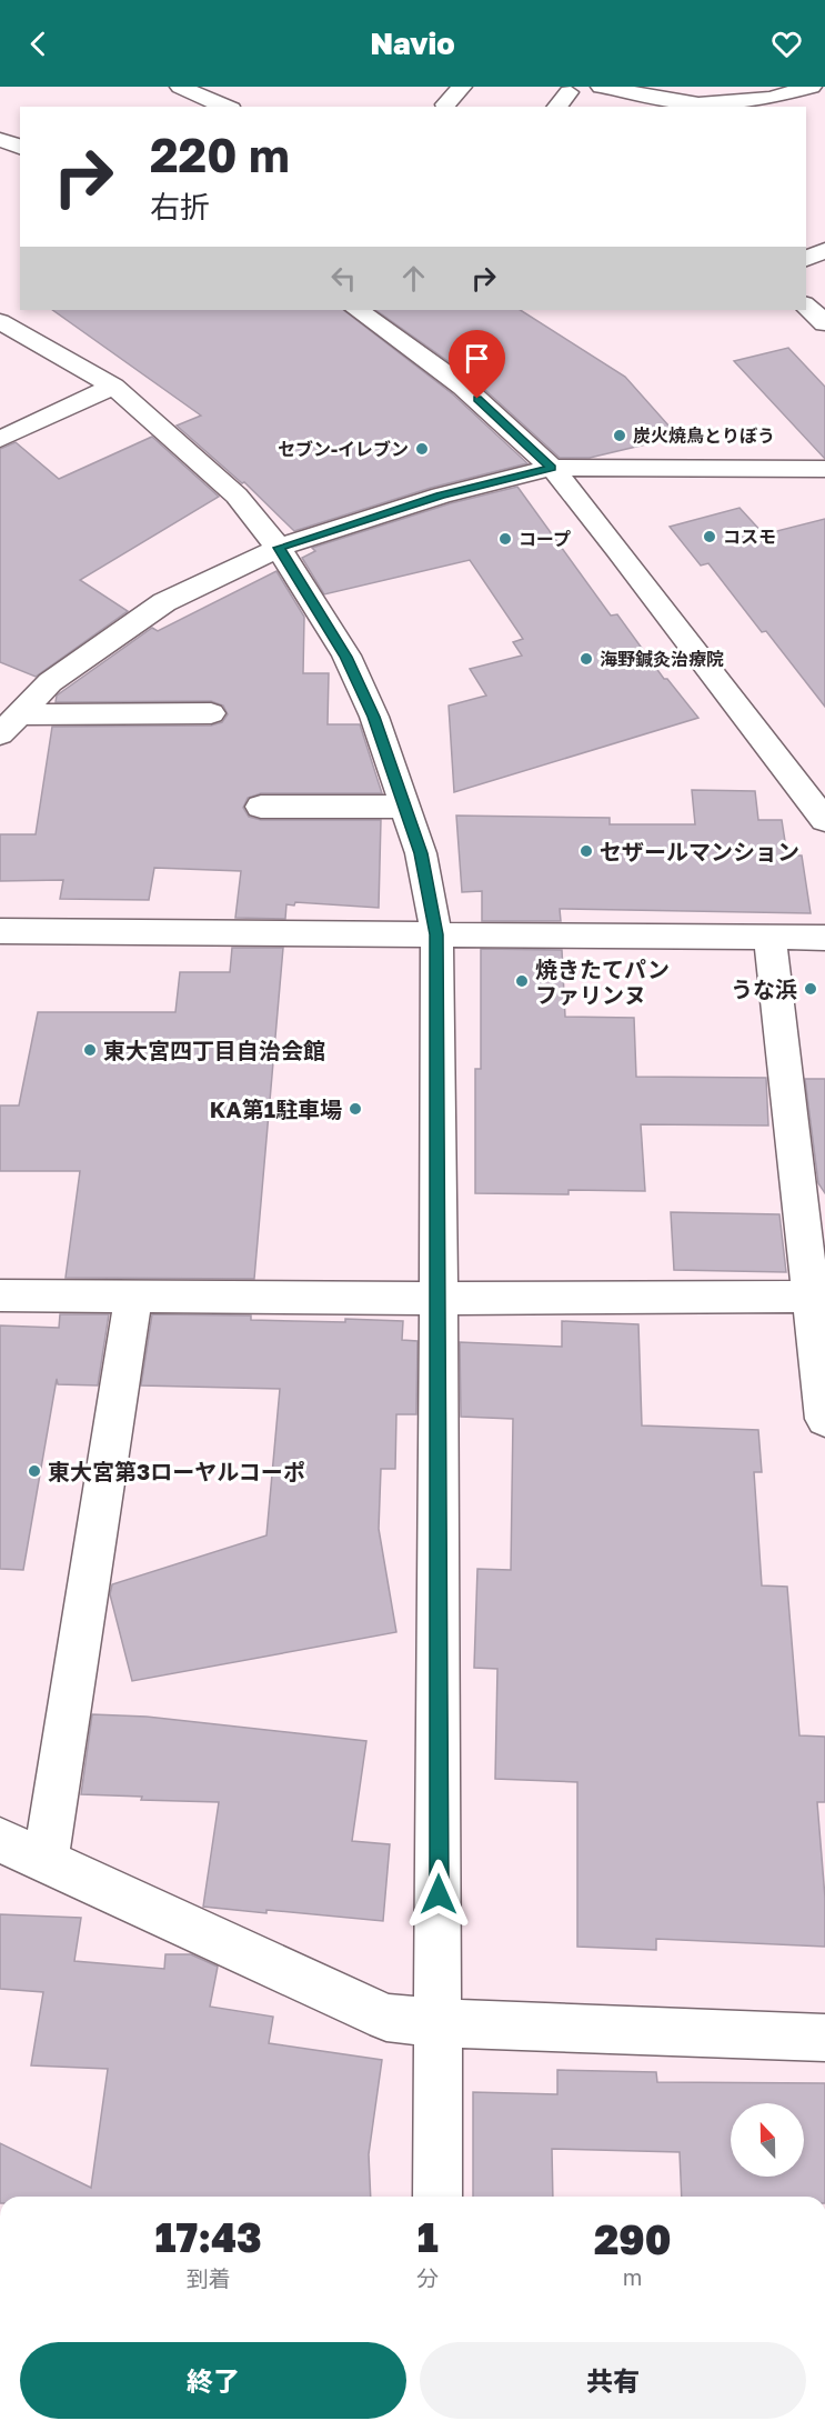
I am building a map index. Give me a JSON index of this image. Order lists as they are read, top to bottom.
{
  "places": [
    "炭火焼鳥とりぼう",
    "セブン-イレブン",
    "コスモ",
    "コープ",
    "海野鍼灸治療院",
    "セザールマンション",
    "焼きたてパン ファリンヌ",
    "うな浜",
    "東大宮四丁目自治会館",
    "KA第1駐車場",
    "東大宮第3ローヤルコーポ"
  ],
  "north": "top",
  "page": {
    "header": "Navio",
    "turn": ["220 m", "右折"],
    "eta": [
      "17:43",
      "到着",
      "1",
      "分",
      "290",
      "m"
    ],
    "buttons": ["終了", "共有"]
  }
}
